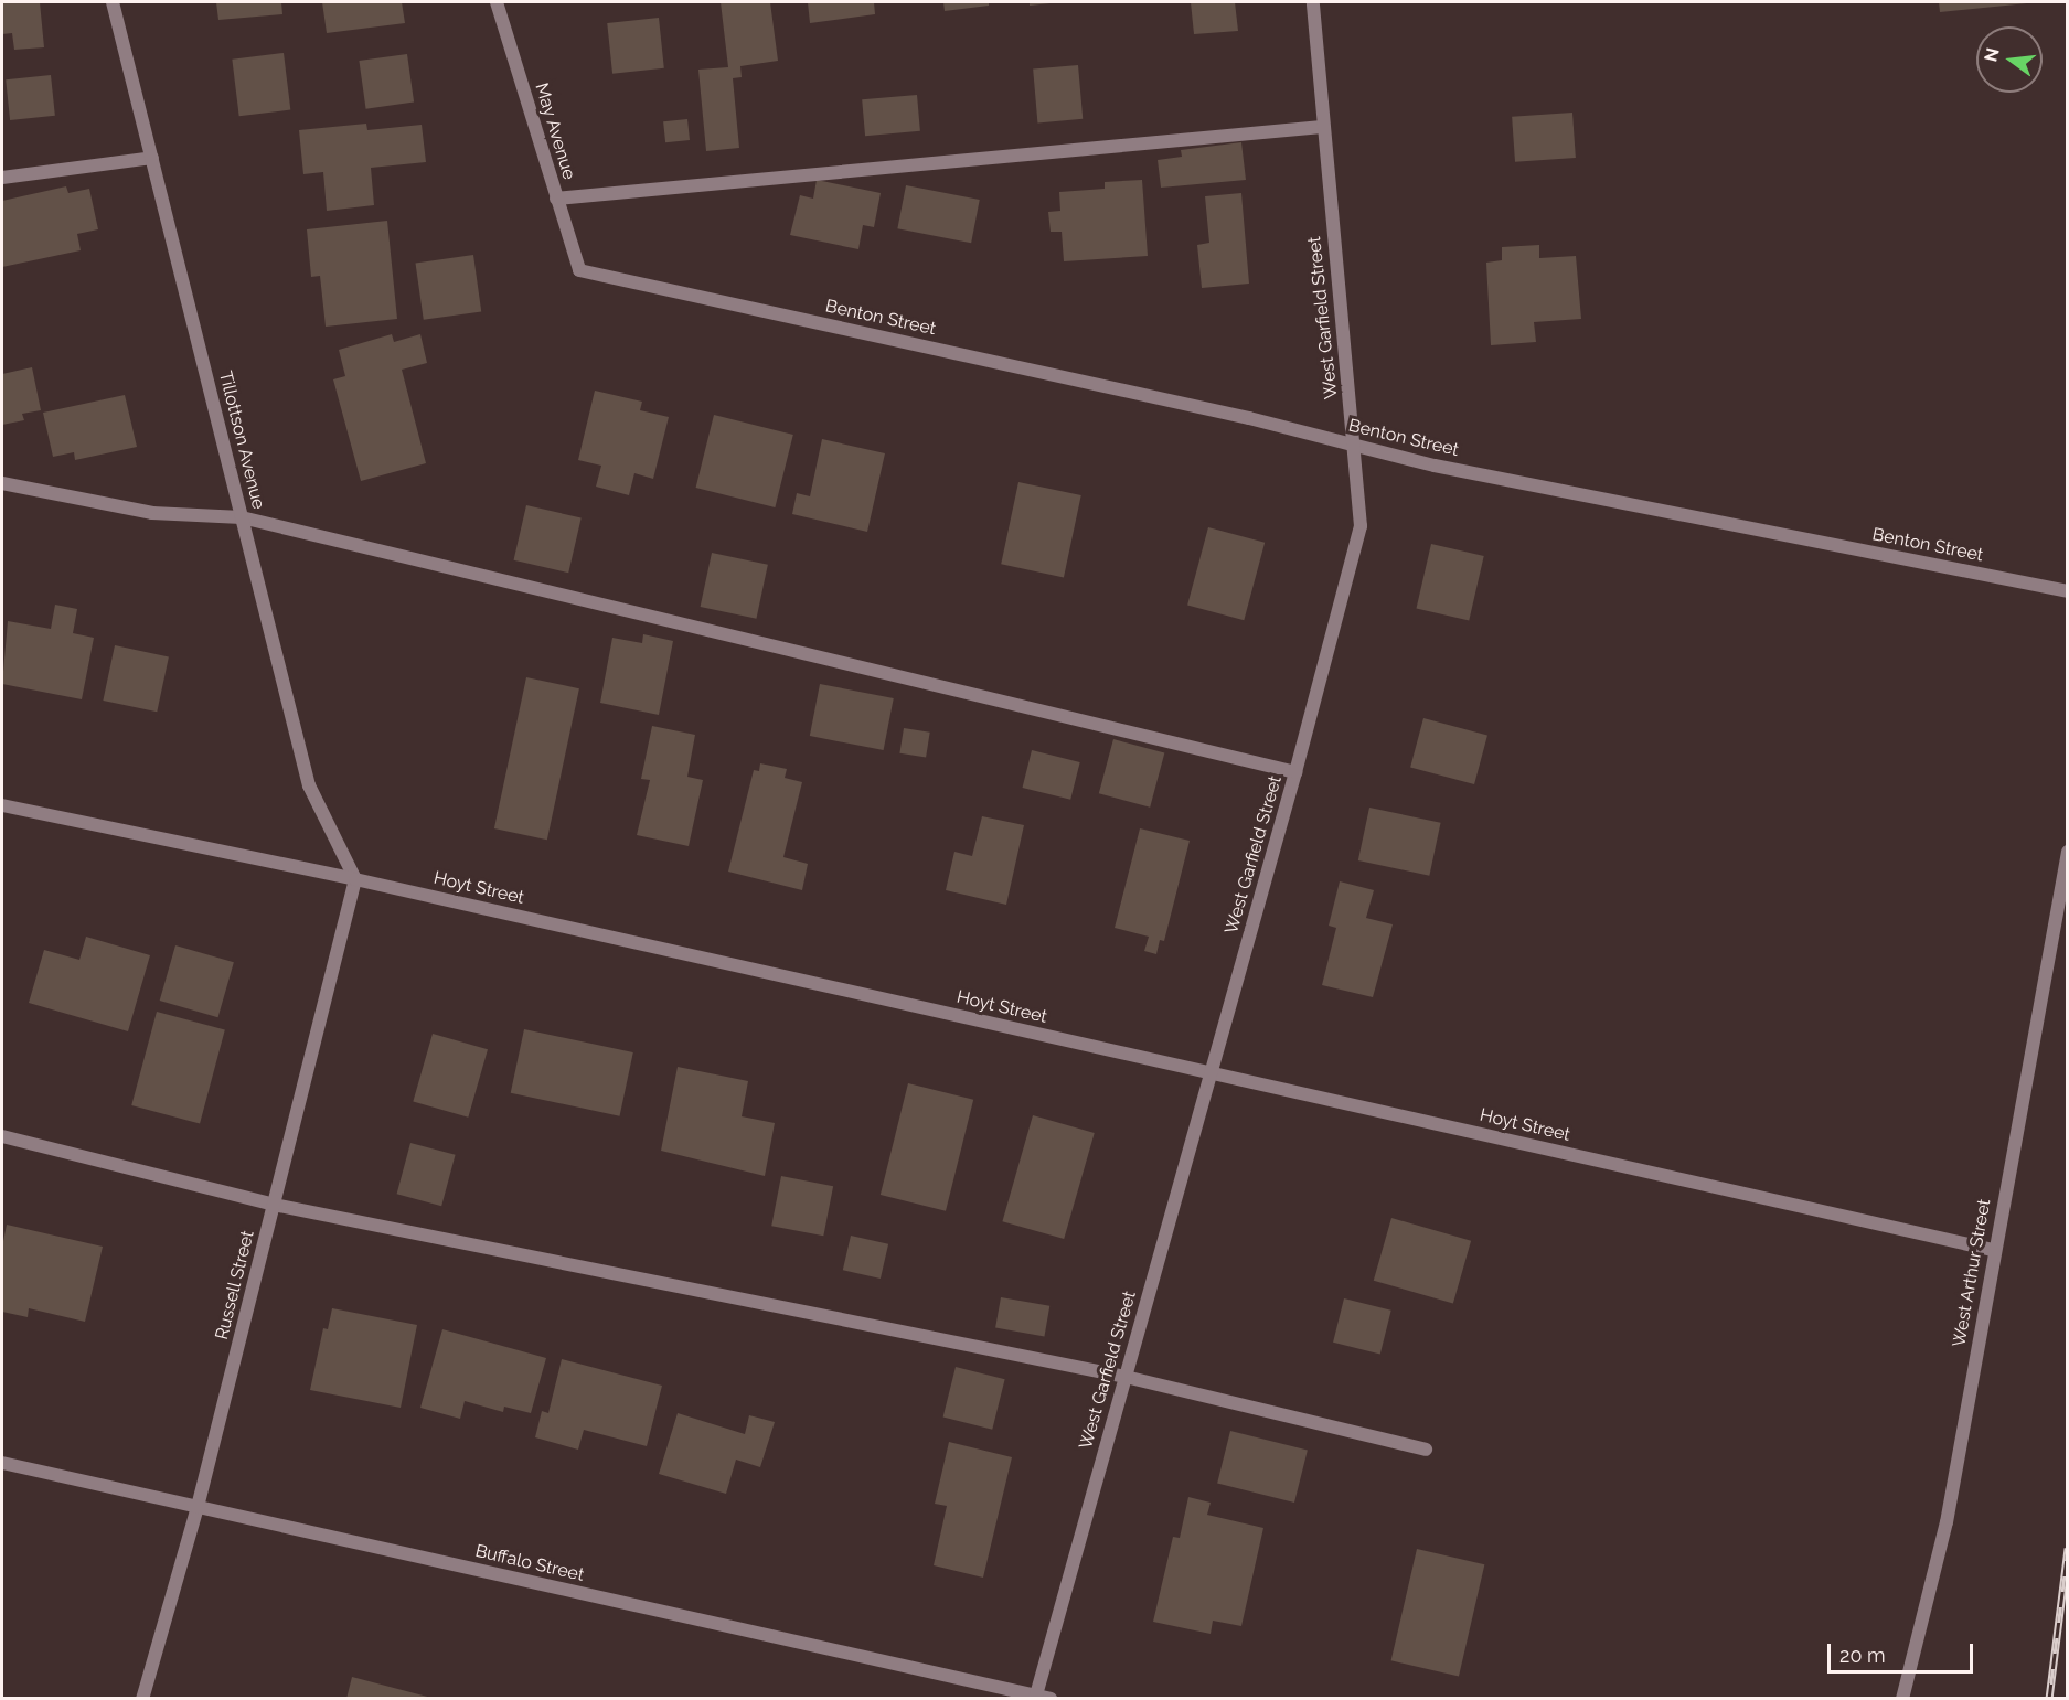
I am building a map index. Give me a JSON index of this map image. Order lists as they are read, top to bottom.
{
  "streets": {
    "street": [
      "May Avenue",
      "Benton Street",
      "West Garfield Street",
      "Tillottson Avenue",
      "Hoyt Street",
      "West Arthur Street",
      "Russell Street",
      "Buffalo Street"
    ]
  },
  "crossings": [
    ["May Avenue", "Benton Street"],
    ["Benton Street", "West Garfield Street"],
    ["West Garfield Street", "Hoyt Street"],
    ["West Garfield Street", "Buffalo Street"],
    ["Tillottson Avenue", "Hoyt Street"],
    ["Tillottson Avenue", "Russell Street"],
    ["Hoyt Street", "West Arthur Street"],
    ["Hoyt Street", "Russell Street"],
    ["Russell Street", "Buffalo Street"]
  ],
  "scale_bar": "20 m",
  "north": "left"
}
